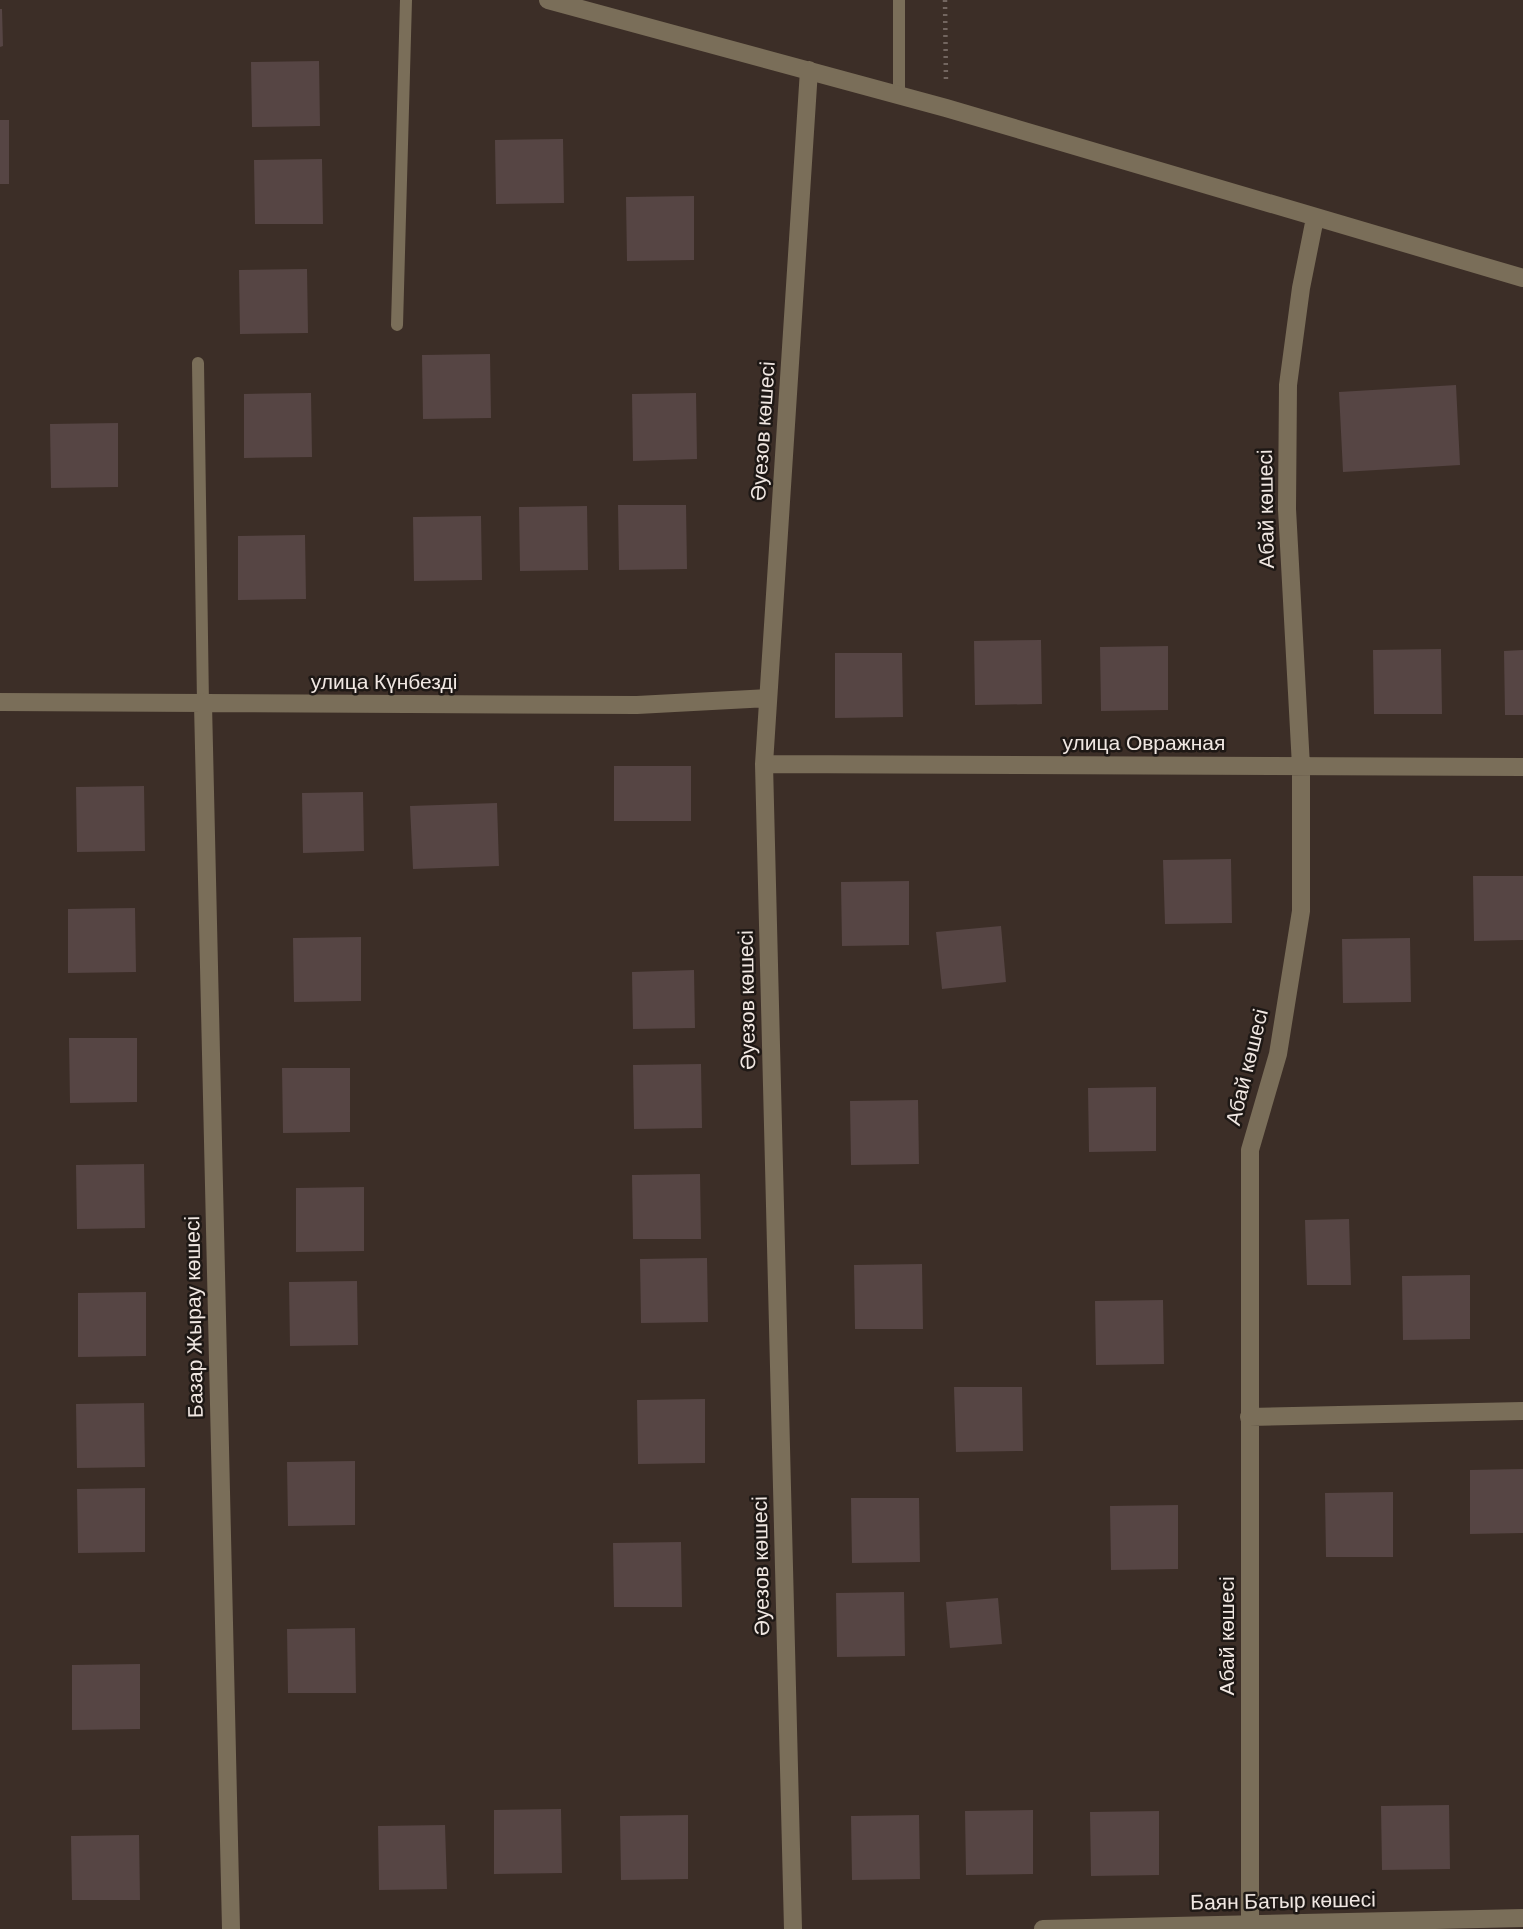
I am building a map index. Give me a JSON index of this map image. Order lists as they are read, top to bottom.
{
  "streets": {
    "street": [
      "Әуезов көшесі",
      "Абай көшесі",
      "улица Күнбезді",
      "улица Овражная",
      "Базар Жырау көшесі",
      "Баян Батыр көшесі"
    ]
  },
  "crossings": [
    ["Әуезов көшесі", "улица Күнбезді"],
    ["Әуезов көшесі", "улица Овражная"],
    ["Абай көшесі", "улица Овражная"],
    ["Абай көшесі", "Баян Батыр көшесі"],
    ["улица Күнбезді", "Базар Жырау көшесі"]
  ]
}
